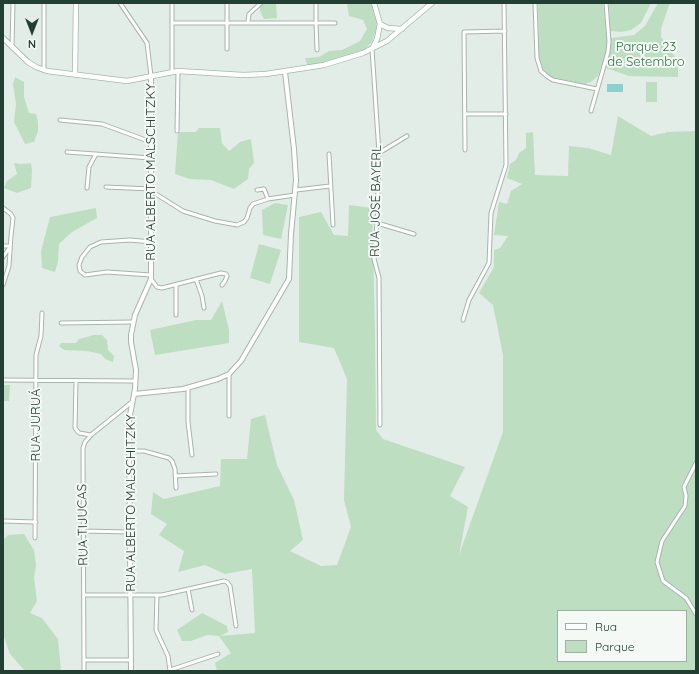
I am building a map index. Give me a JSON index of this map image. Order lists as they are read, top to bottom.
{
  "streets": {
    "street": [
      "RUA ALBERTO MALSCHITZKY",
      "RUA JOSÉ BAYERL",
      "RUA JURUÁ",
      "RUA TIJUCAS"
    ]
  },
  "crossings": [
    ["RUA ALBERTO MALSCHITZKY", "RUA TIJUCAS"]
  ],
  "parks": ["Parque 23 de Setembro"],
  "legend": ["Rua", "Parque"],
  "north": "bottom"
}
